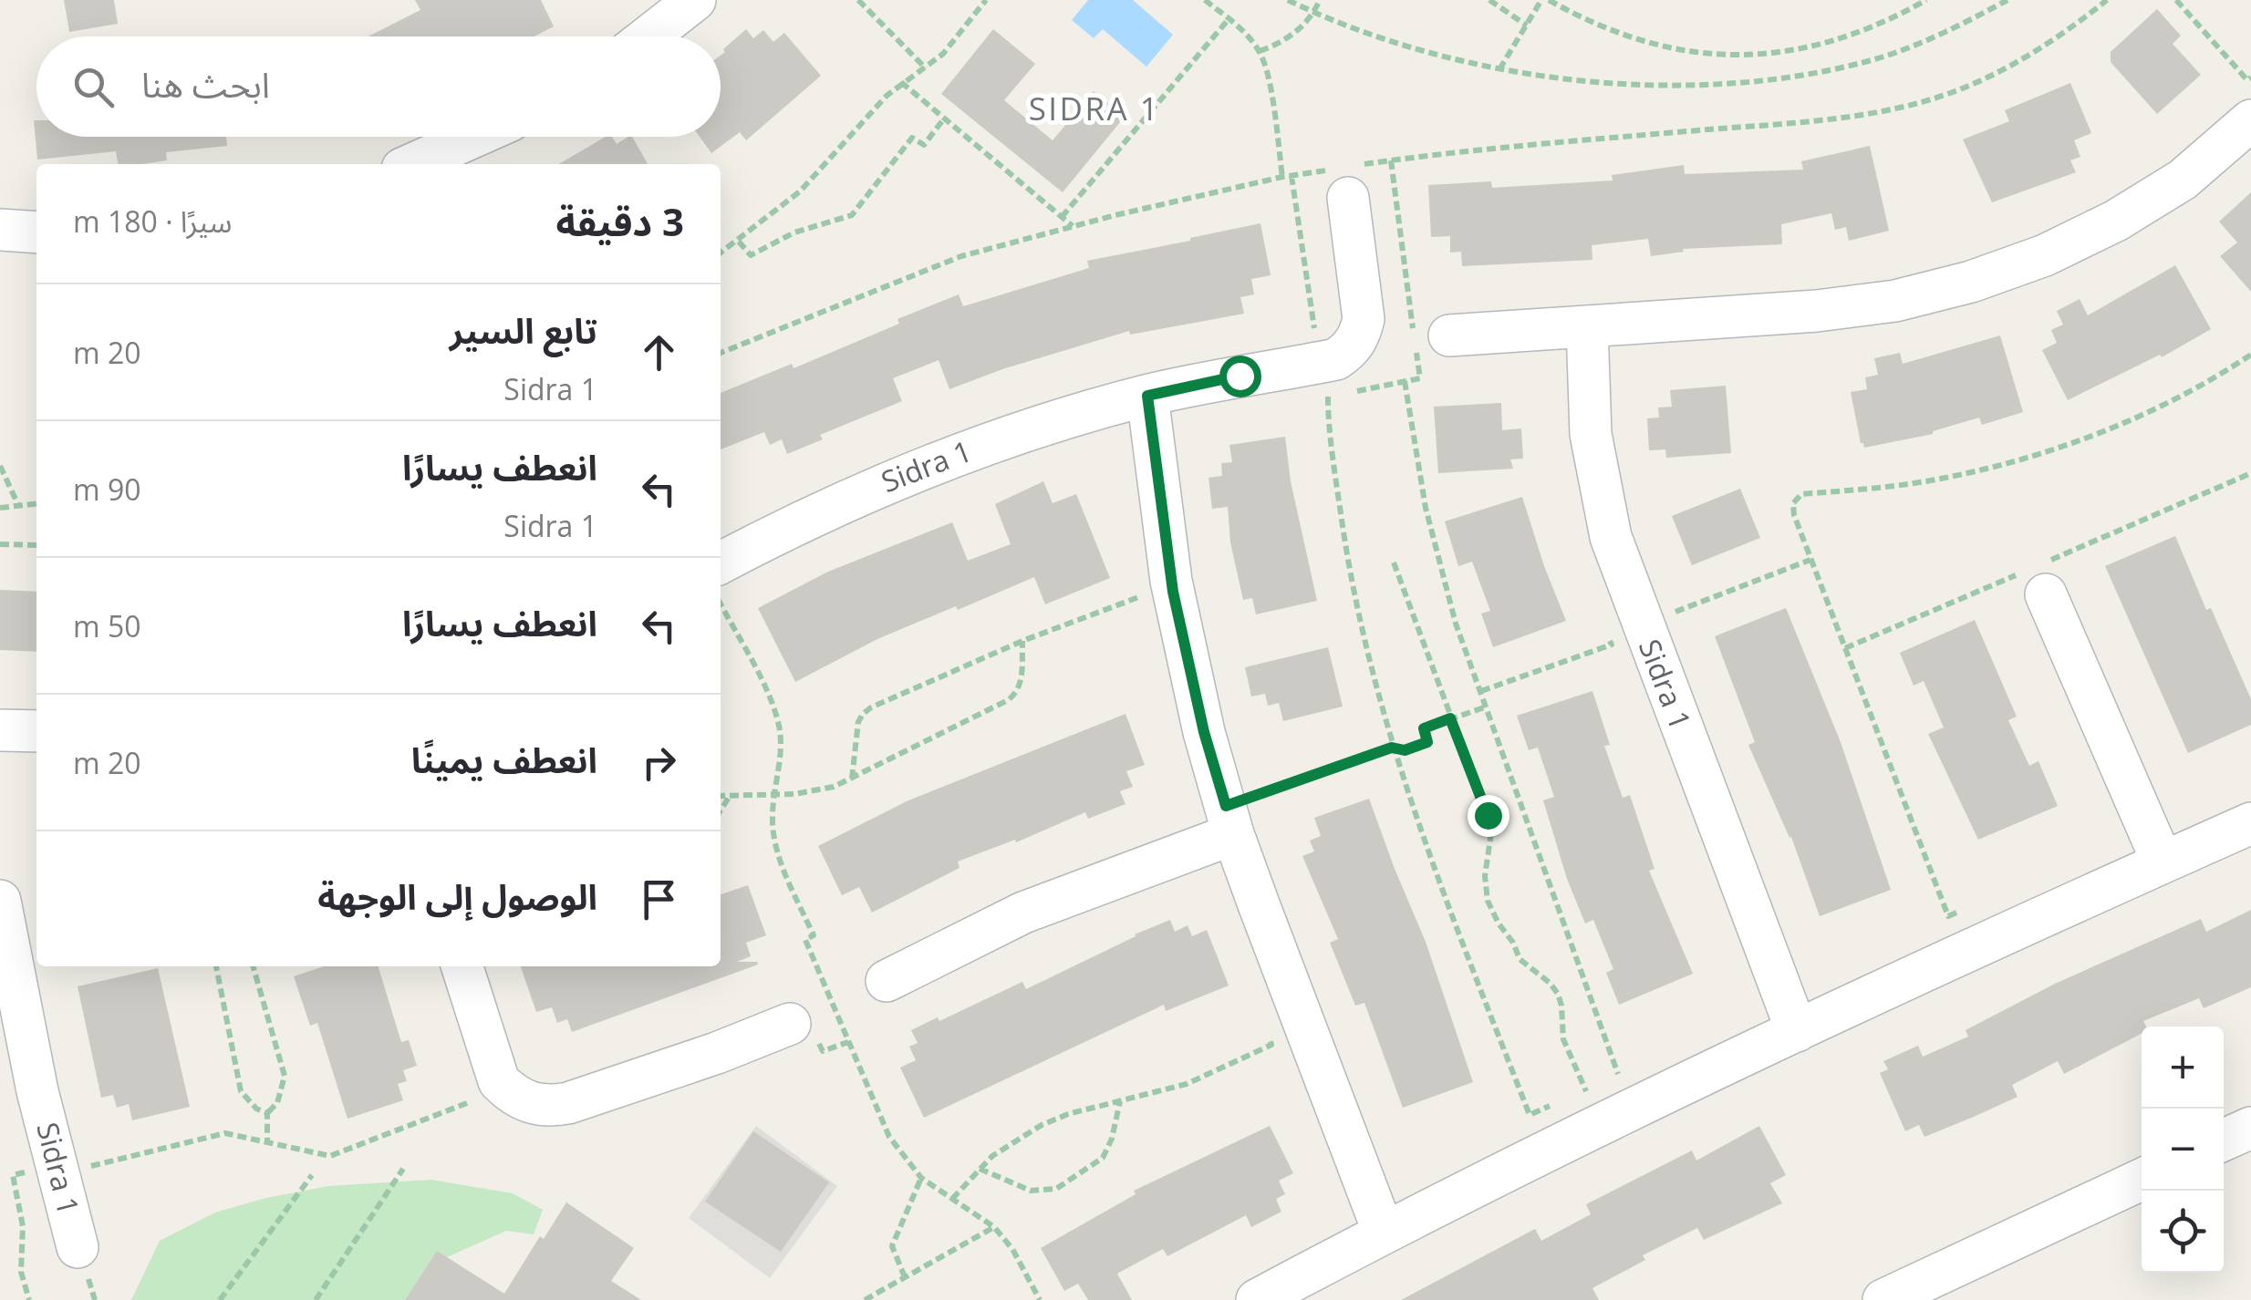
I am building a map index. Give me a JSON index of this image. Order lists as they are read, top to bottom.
{
  "streets": {
    "street": ["Sidra 1"]
  },
  "districts": ["SIDRA 1"],
  "page": {
    "search": "ابحث هنا",
    "heading": ["3 دقيقة", "سيرًا · 180 m"],
    "list": [
      ["تابع السير", "Sidra 1", "20 m"],
      ["انعطف يسارًا", "Sidra 1", "90 m"],
      ["انعطف يسارًا", "50 m"],
      ["انعطف يمينًا", "20 m"],
      "الوصول إلى الوجهة"
    ],
    "map_buttons": ["+", "−"]
  }
}
